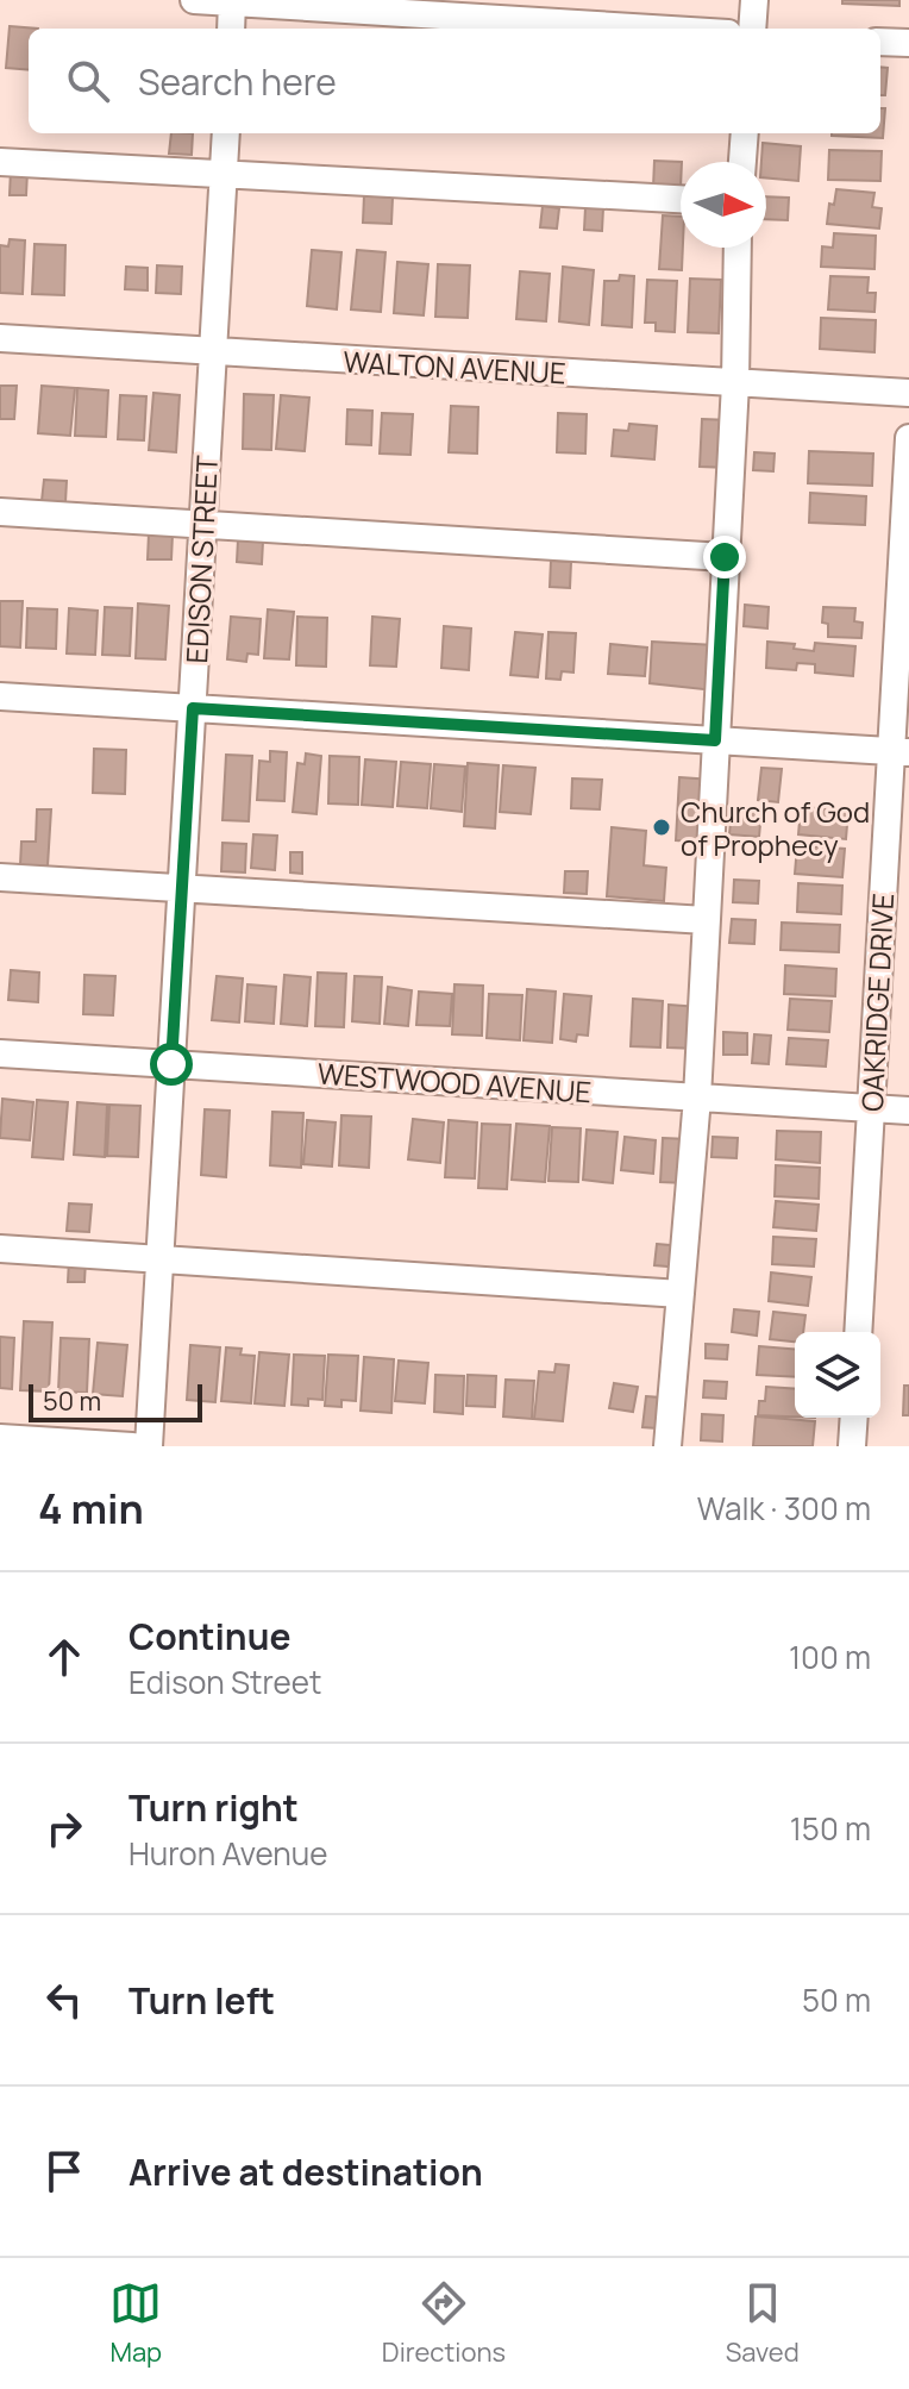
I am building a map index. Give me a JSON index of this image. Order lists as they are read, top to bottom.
{
  "streets": {
    "street": [
      "WALTON AVENUE",
      "EDISON STREET",
      "OAKRIDGE DRIVE",
      "WESTWOOD AVENUE"
    ]
  },
  "crossings": [
    ["WALTON AVENUE", "EDISON STREET"],
    ["EDISON STREET", "WESTWOOD AVENUE"],
    ["OAKRIDGE DRIVE", "WESTWOOD AVENUE"]
  ],
  "places": ["Church of God of Prophecy"],
  "scale_bar": "50 m",
  "north": "right",
  "page": {
    "search": "Search here",
    "scale": "50 m",
    "heading": ["4 min", "Walk · 300 m"],
    "list": [
      ["Continue", "Edison Street", "100 m"],
      ["Turn right", "Huron Avenue", "150 m"],
      ["Turn left", "50 m"],
      "Arrive at destination"
    ],
    "nav": ["Map", "Directions", "Saved"]
  }
}
